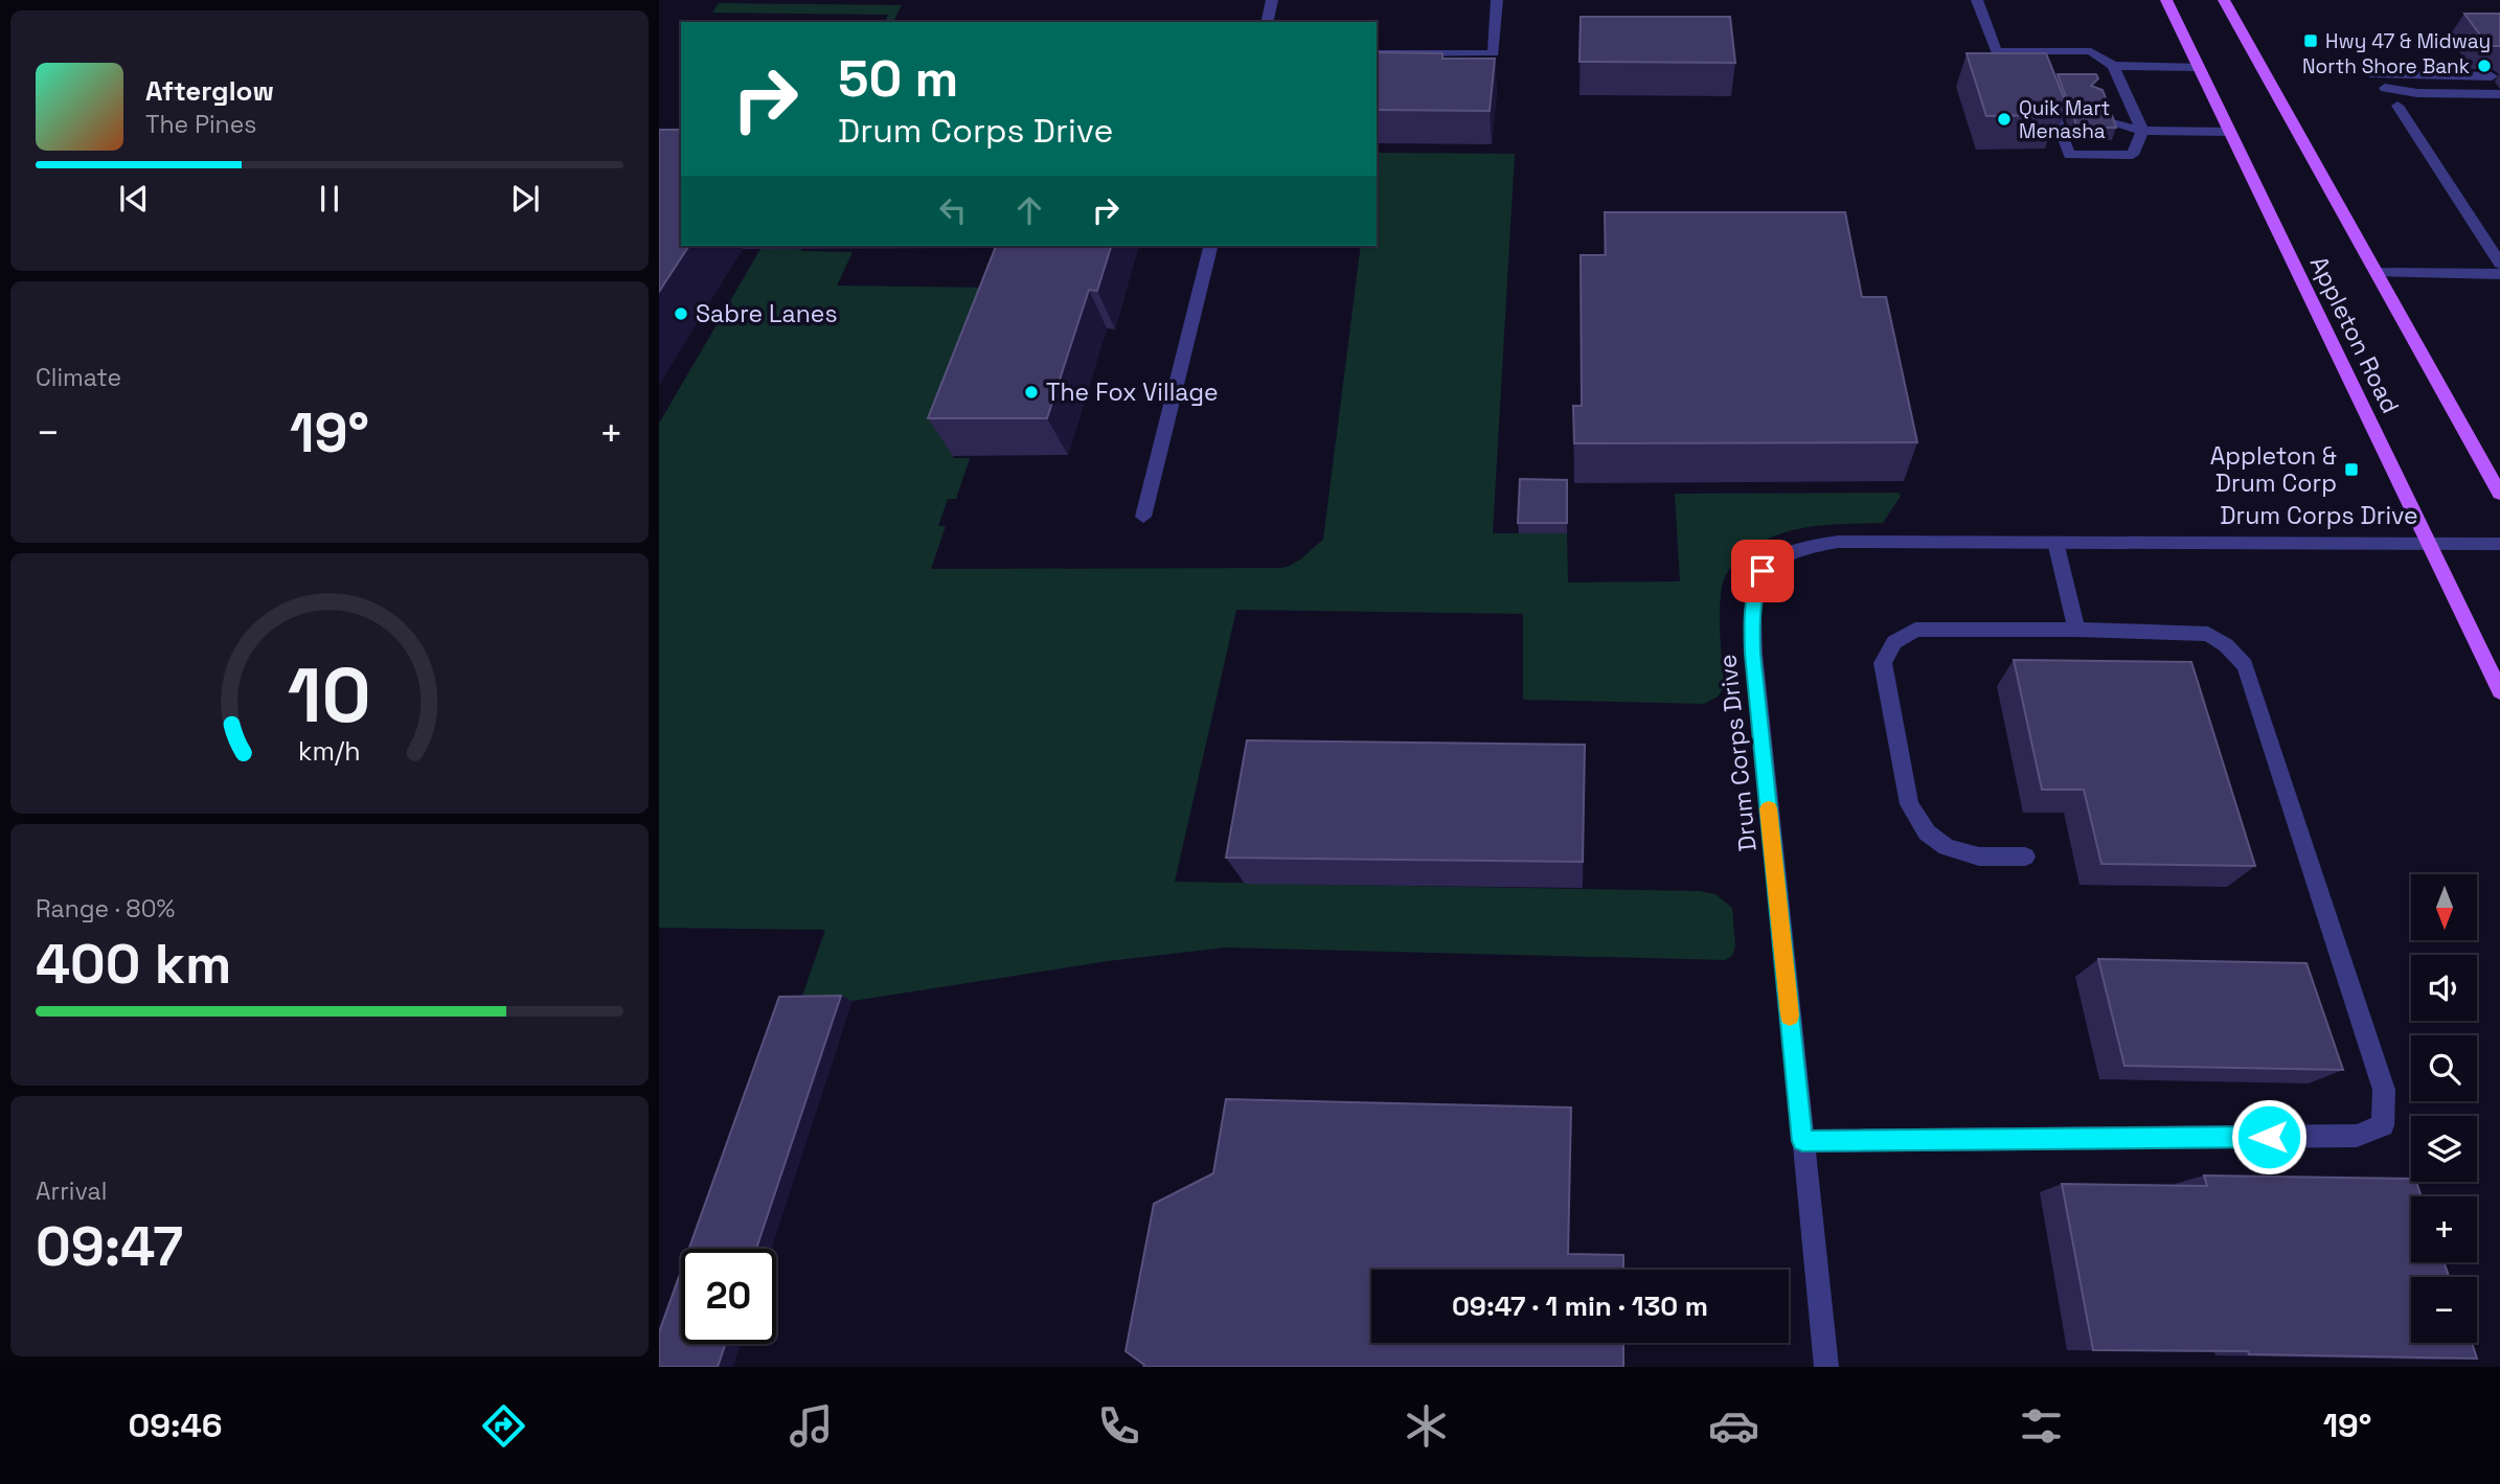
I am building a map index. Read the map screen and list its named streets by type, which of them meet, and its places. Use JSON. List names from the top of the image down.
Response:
{
  "streets": {
    "main road": ["Appleton Road"],
    "street": ["Drum Corps Drive"]
  },
  "crossings": [
    ["Appleton Road", "Drum Corps Drive"]
  ],
  "places": {
    "transit": ["Hwy 47 & Midway", "Appleton & Drum Corp"],
    "other": [
      "North Shore Bank",
      "Quik Mart Menasha",
      "Sabre Lanes",
      "The Fox Village"
    ]
  },
  "north": "bottom",
  "page": {
    "turn": ["50 m", "Drum Corps Drive"],
    "song": ["Afterglow", "The Pines"],
    "tile": [
      "Climate",
      ["Range · 80%", "400 km"],
      ["Arrival", "09:47"]
    ],
    "heat": ["−", "19°", "+"],
    "map_buttons": ["+", "−"],
    "limit": "20",
    "trip": "09:47 · 1 min · 130 m",
    "tabs": ["09:46", "19°"],
    "gauge": ["10", "km/h"]
  }
}
